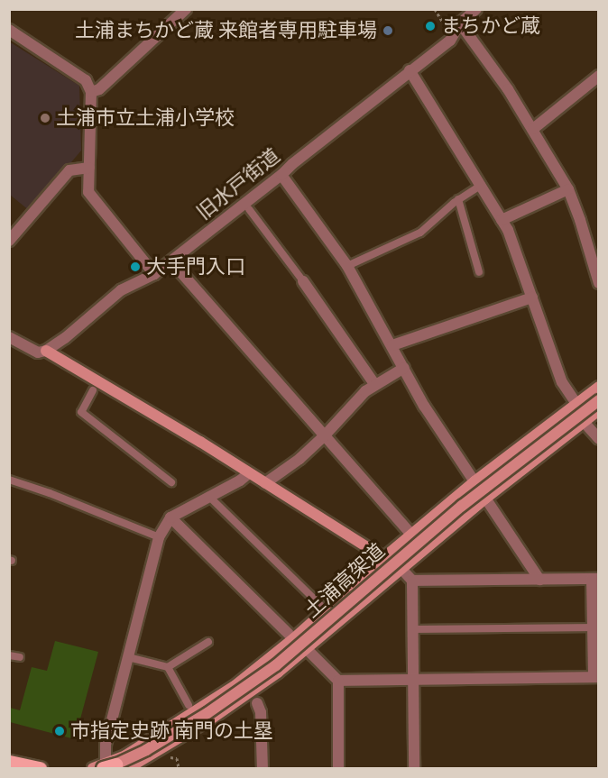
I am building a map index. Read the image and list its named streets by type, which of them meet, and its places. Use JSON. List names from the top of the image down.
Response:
{
  "streets": {
    "street": ["旧水戸街道", "土浦高架道"]
  },
  "places": [
    "まちかど蔵",
    "土浦まちかど蔵 来館者専用駐車場",
    "土浦市立土浦小学校",
    "大手門入口",
    "市指定史跡 南門の土塁"
  ]
}
